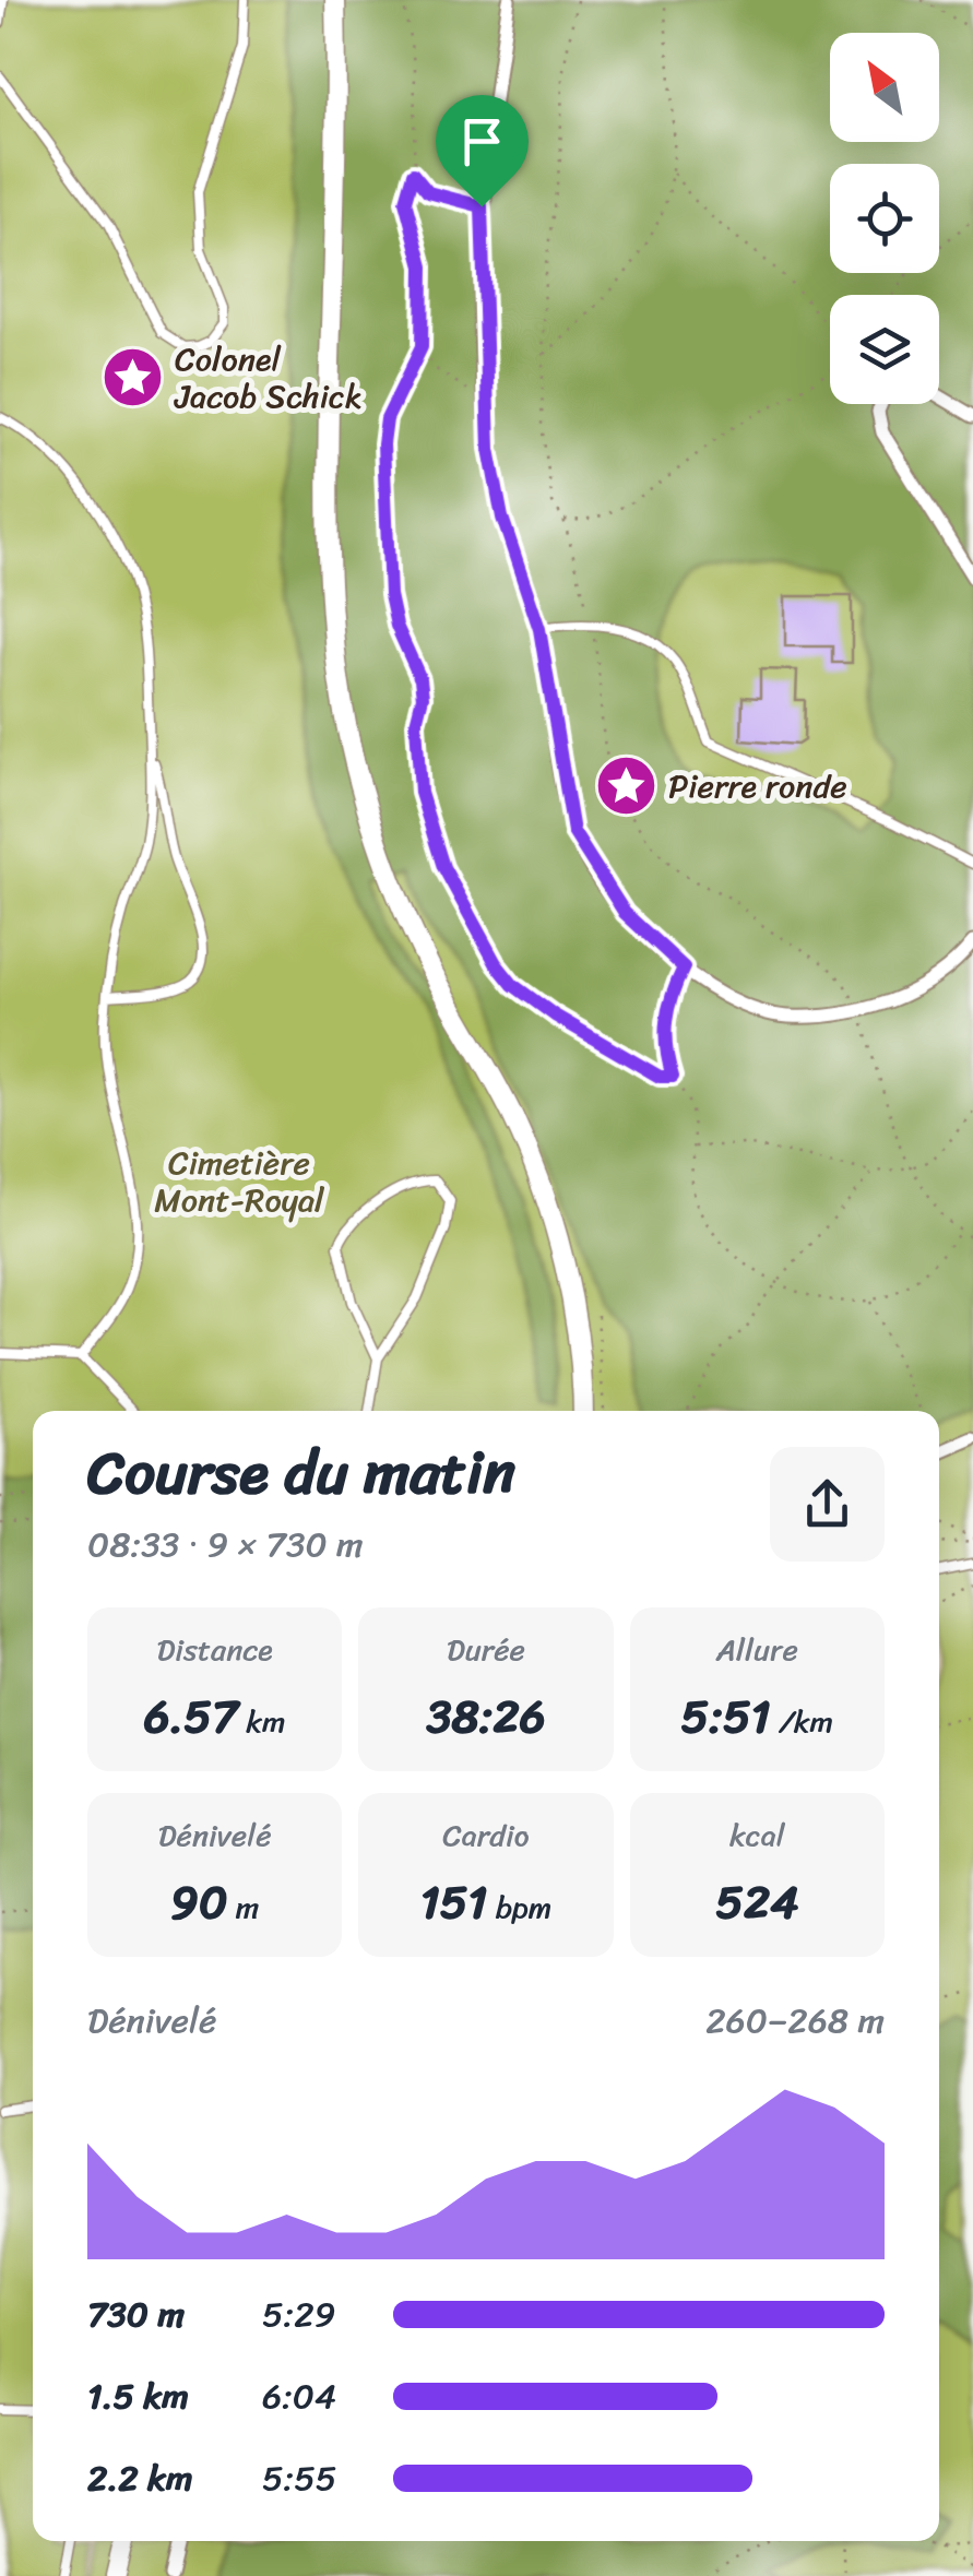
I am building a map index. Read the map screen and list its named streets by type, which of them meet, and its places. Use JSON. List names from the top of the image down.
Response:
{
  "parks": ["Cimetière Mont-Royal"],
  "places": {
    "place": ["Colonel Jacob Schick", "Pierre ronde"]
  },
  "north": "top left",
  "page": {
    "heading": ["Course du matin", "08:33 · 9 × 730 m"],
    "stats": [
      ["Distance", "6.57 km"],
      ["Durée", "38:26"],
      ["Allure", "5:51 /km"],
      ["Dénivelé", "90 m"],
      ["Cardio", "151 bpm"],
      ["kcal", "524"]
    ],
    "chart": ["Dénivelé", "260–268 m"],
    "list": [
      {
        "name": "730 m",
        "note": "5:29"
      },
      {
        "name": "1.5 km",
        "note": "6:04"
      },
      {
        "name": "2.2 km",
        "note": "5:55"
      }
    ]
  }
}
